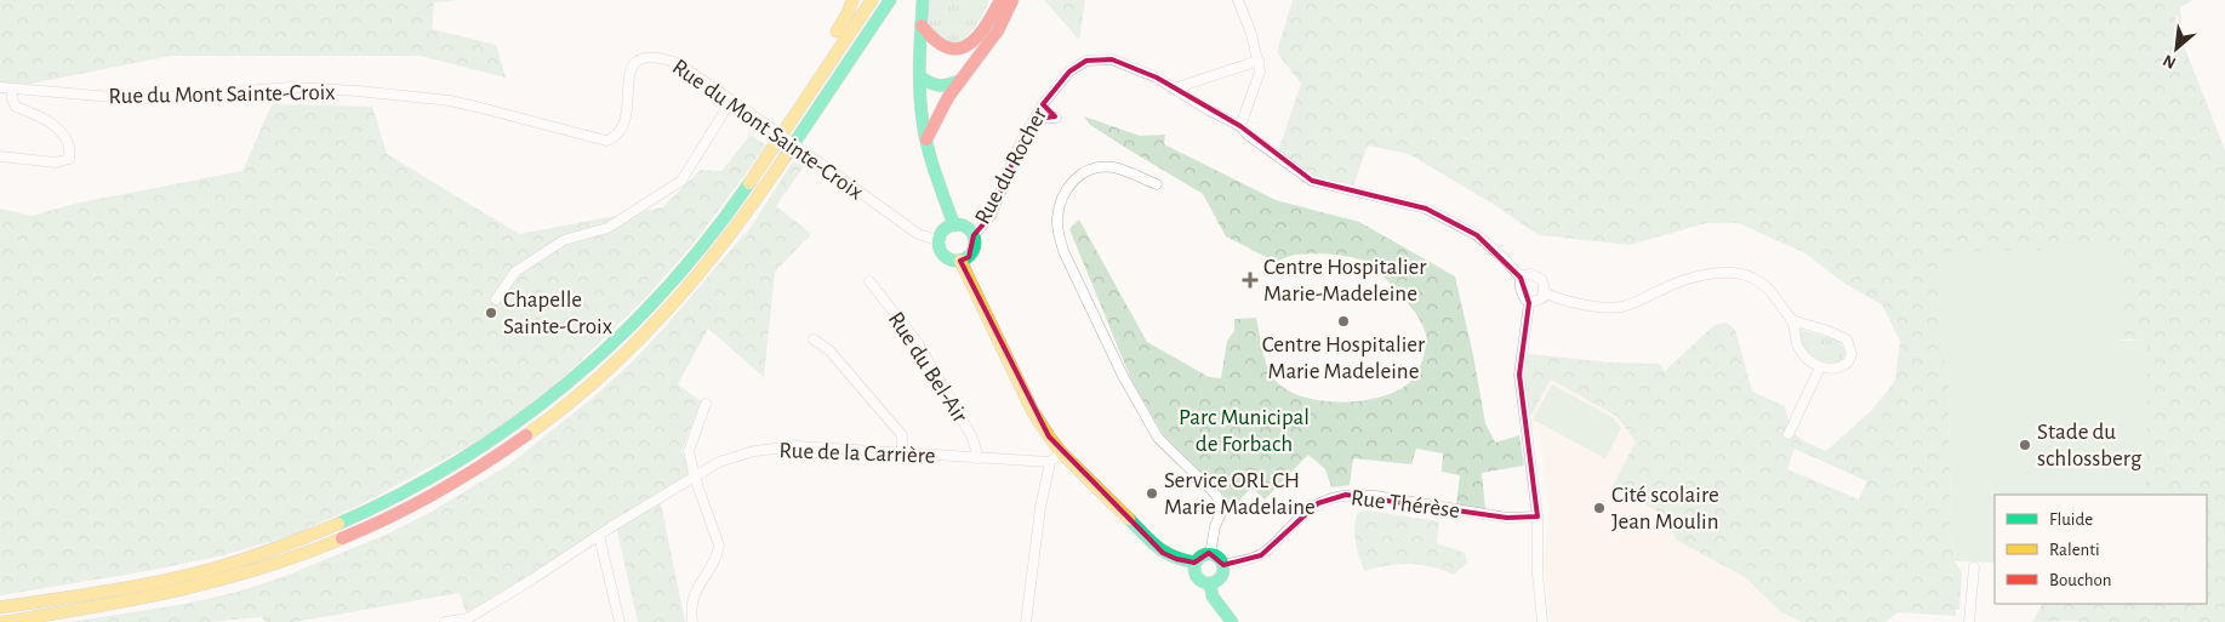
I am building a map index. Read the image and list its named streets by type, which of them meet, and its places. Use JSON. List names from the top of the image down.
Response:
{
  "streets": {
    "street": [
      "Rue du Mont Sainte-Croix",
      "Rue du Rocher",
      "Rue du Bel-Air",
      "Rue de la Carrière",
      "Rue Thérèse"
    ]
  },
  "crossings": [
    ["Rue du Mont Sainte-Croix", "Rue du Rocher"],
    ["Rue du Bel-Air", "Rue de la Carrière"]
  ],
  "parks": ["Parc Municipal de Forbach"],
  "places": {
    "health": ["Centre Hospitalier Marie-Madeleine"],
    "other": [
      "Chapelle Sainte-Croix",
      "Centre Hospitalier Marie Madeleine",
      "Stade du schlossberg",
      "Service ORL CH Marie Madelaine",
      "Cité scolaire Jean Moulin"
    ]
  },
  "legend": ["Fluide", "Ralenti", "Bouchon"],
  "north": "bottom left"
}
